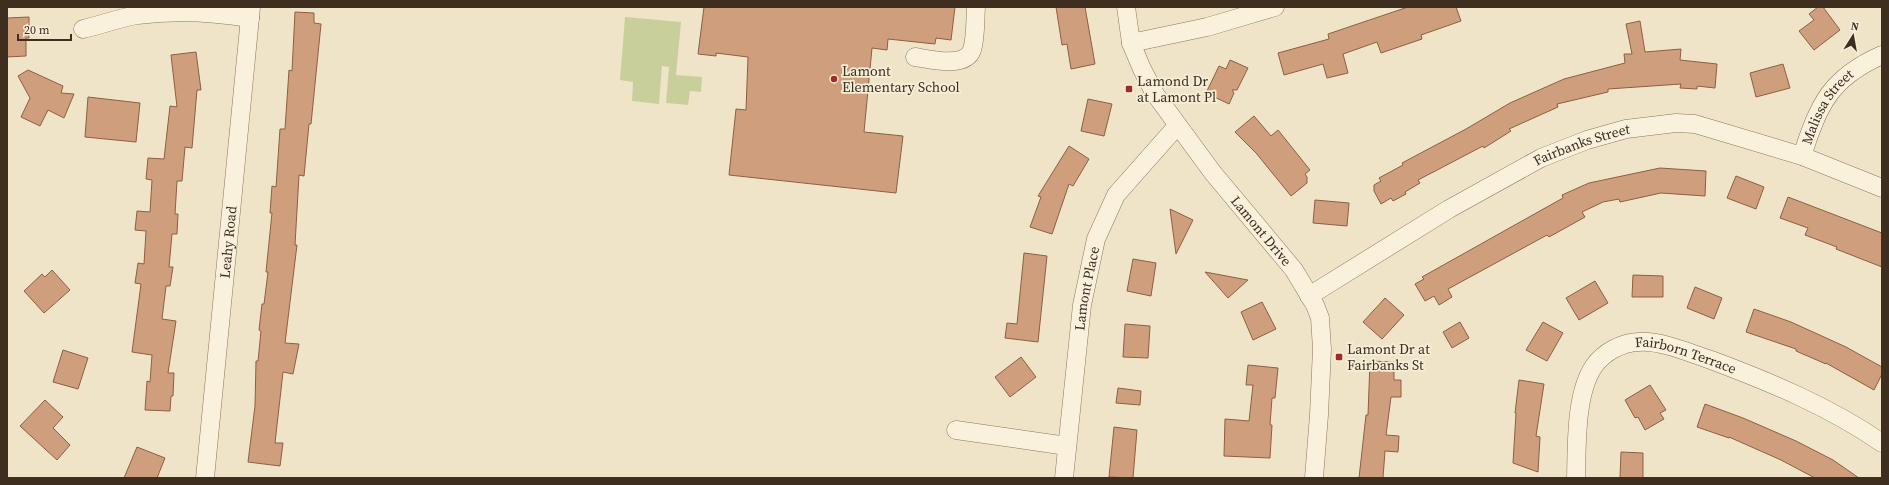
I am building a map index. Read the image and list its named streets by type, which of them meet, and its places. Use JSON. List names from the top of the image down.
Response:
{
  "streets": {
    "street": [
      "Malissa Street",
      "Fairbanks Street",
      "Lamont Drive",
      "Leahy Road",
      "Lamont Place",
      "Fairborn Terrace"
    ]
  },
  "crossings": [
    ["Malissa Street", "Fairbanks Street"],
    ["Fairbanks Street", "Lamont Drive"],
    ["Lamont Drive", "Lamont Place"]
  ],
  "places": {
    "other": ["Lamont Elementary School"],
    "transit": ["Lamond Dr at Lamont Pl", "Lamont Dr at Fairbanks St"]
  },
  "scale_bar": "20 m",
  "north": "top"
}
